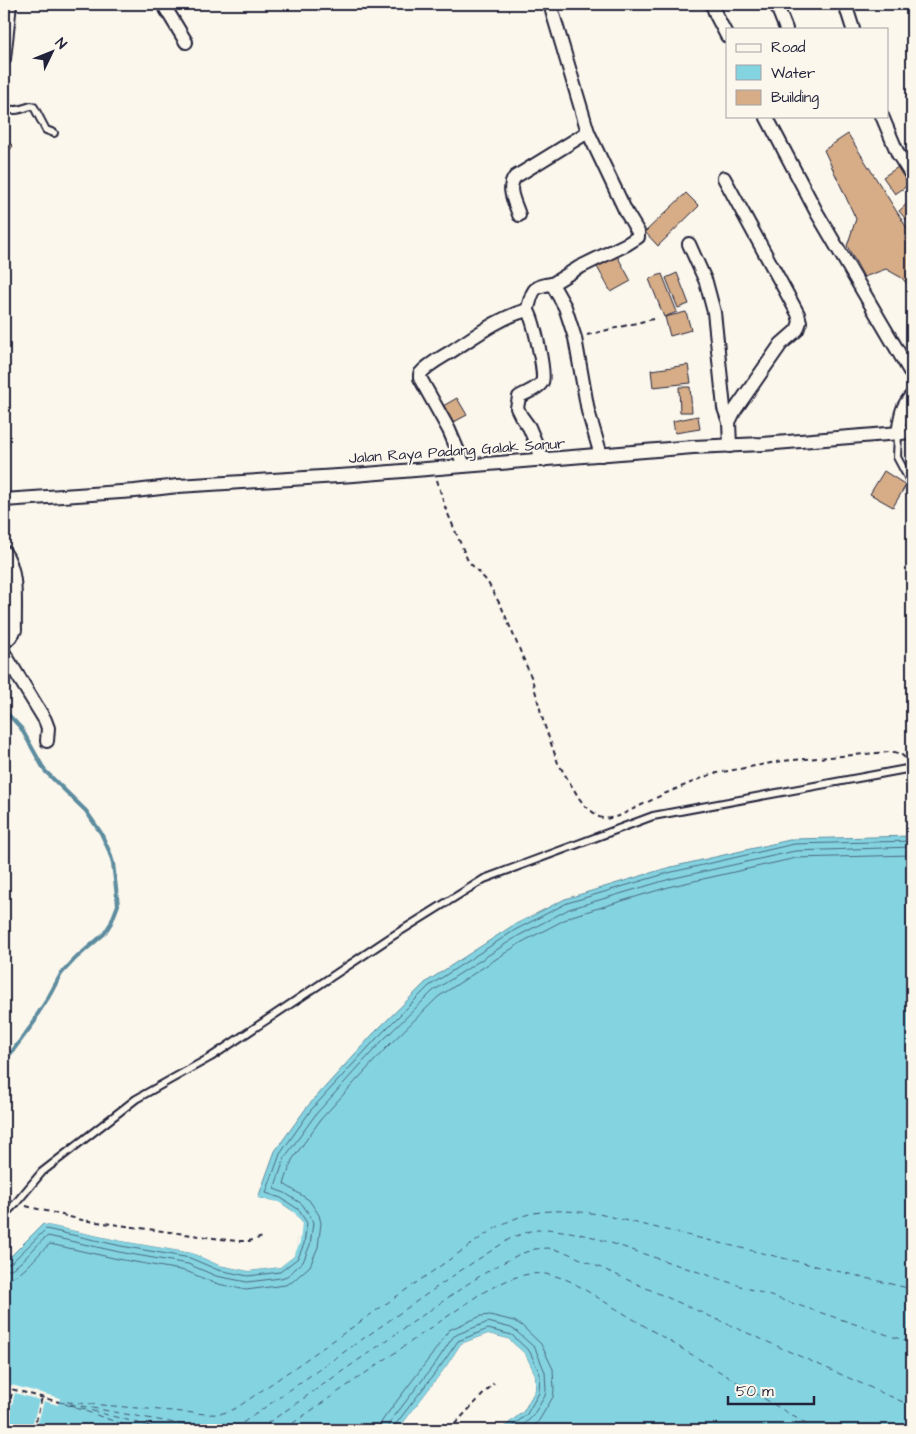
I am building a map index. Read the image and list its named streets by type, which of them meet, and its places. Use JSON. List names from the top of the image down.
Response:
{
  "streets": {
    "street": ["Jalan Raya Padang Galak Sanur"]
  },
  "legend": ["Road", "Water", "Building"],
  "scale_bar": "50 m",
  "north": "top right"
}
